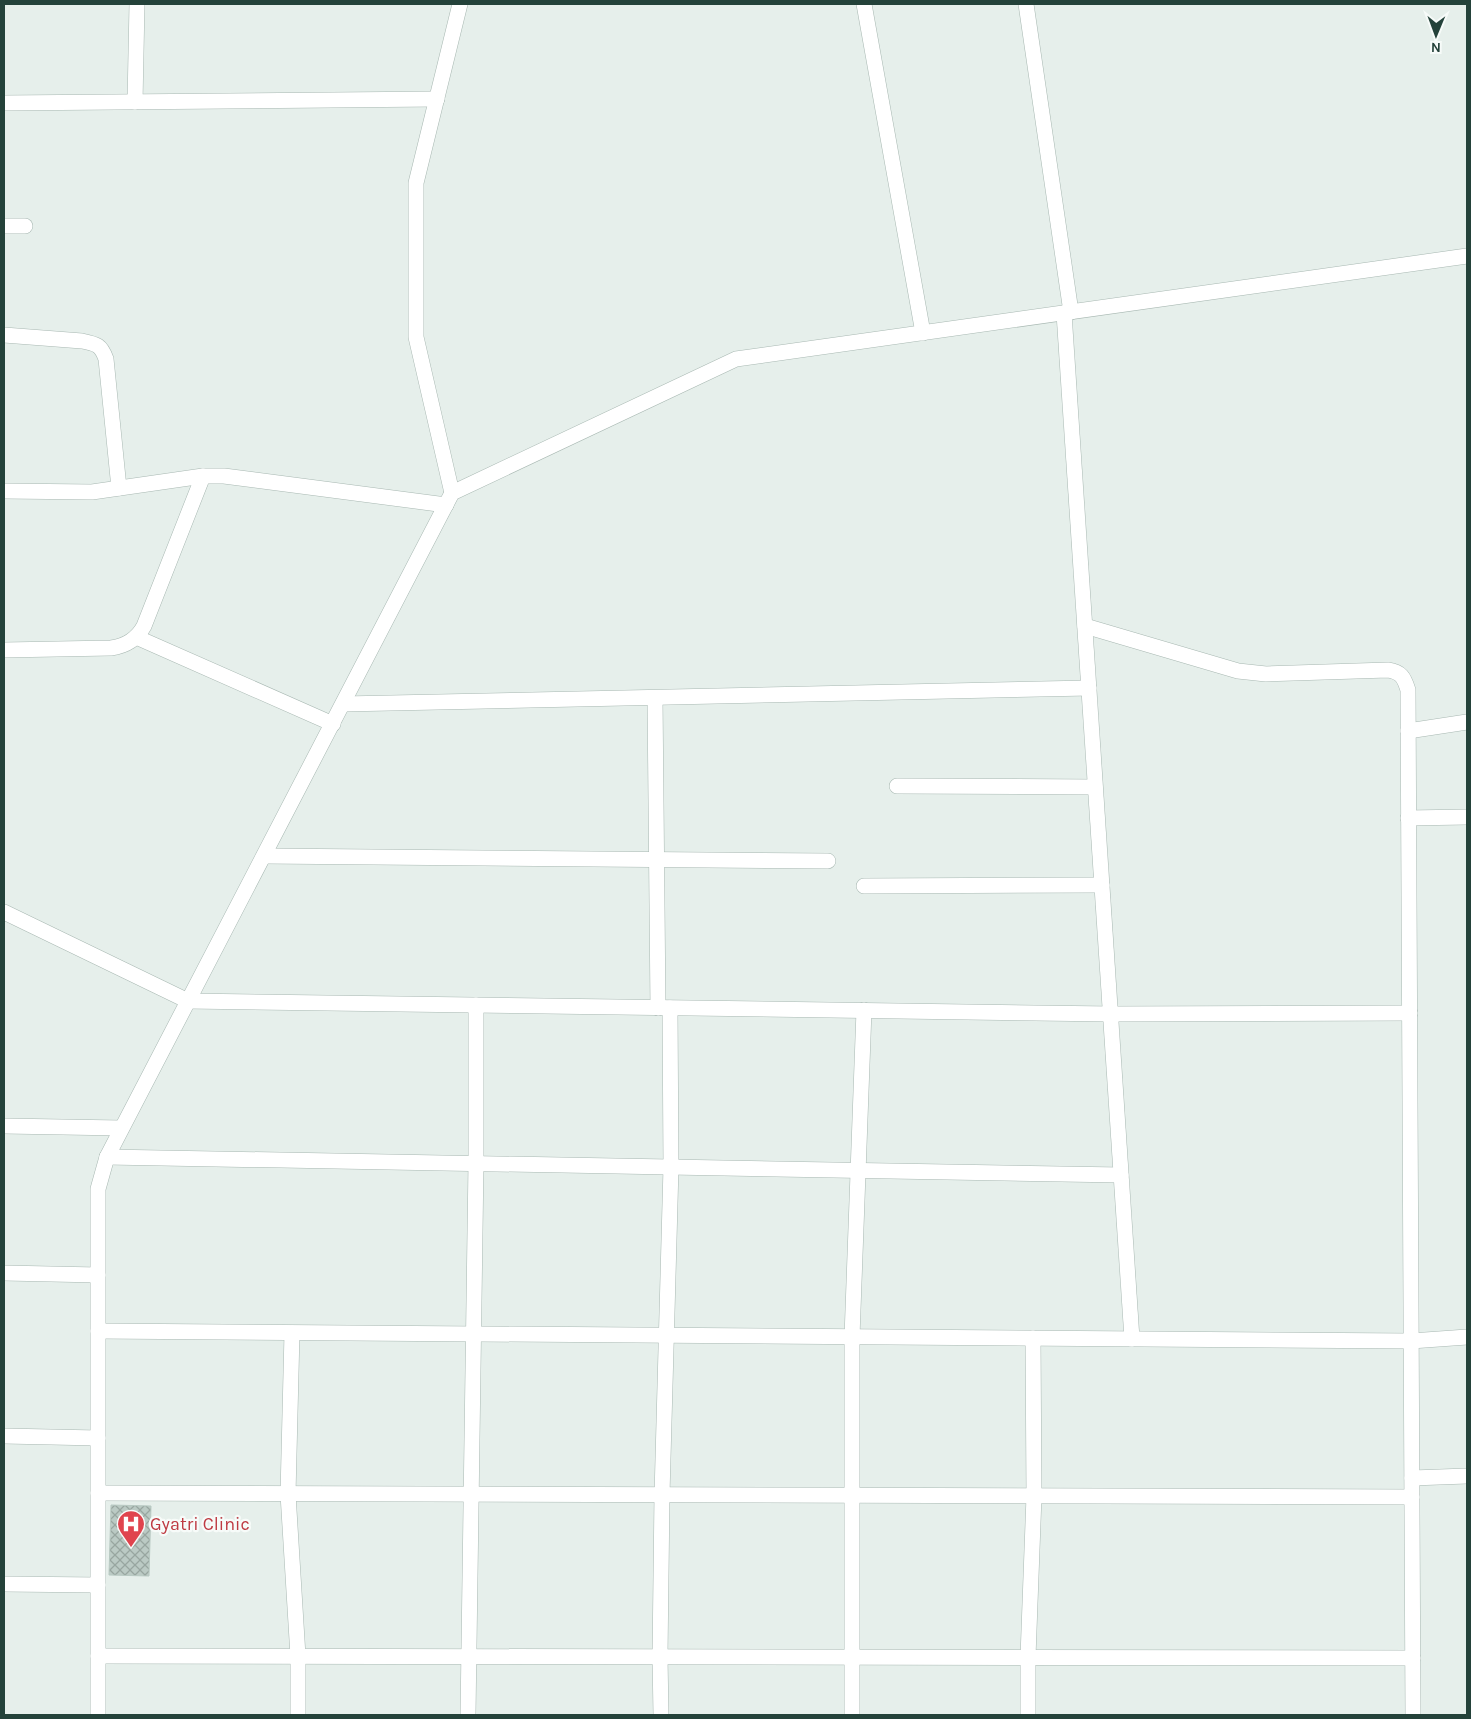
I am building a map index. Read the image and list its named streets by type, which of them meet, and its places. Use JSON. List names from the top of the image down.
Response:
{
  "places": {
    "hospital": ["Gyatri Clinic"]
  },
  "north": "bottom"
}
